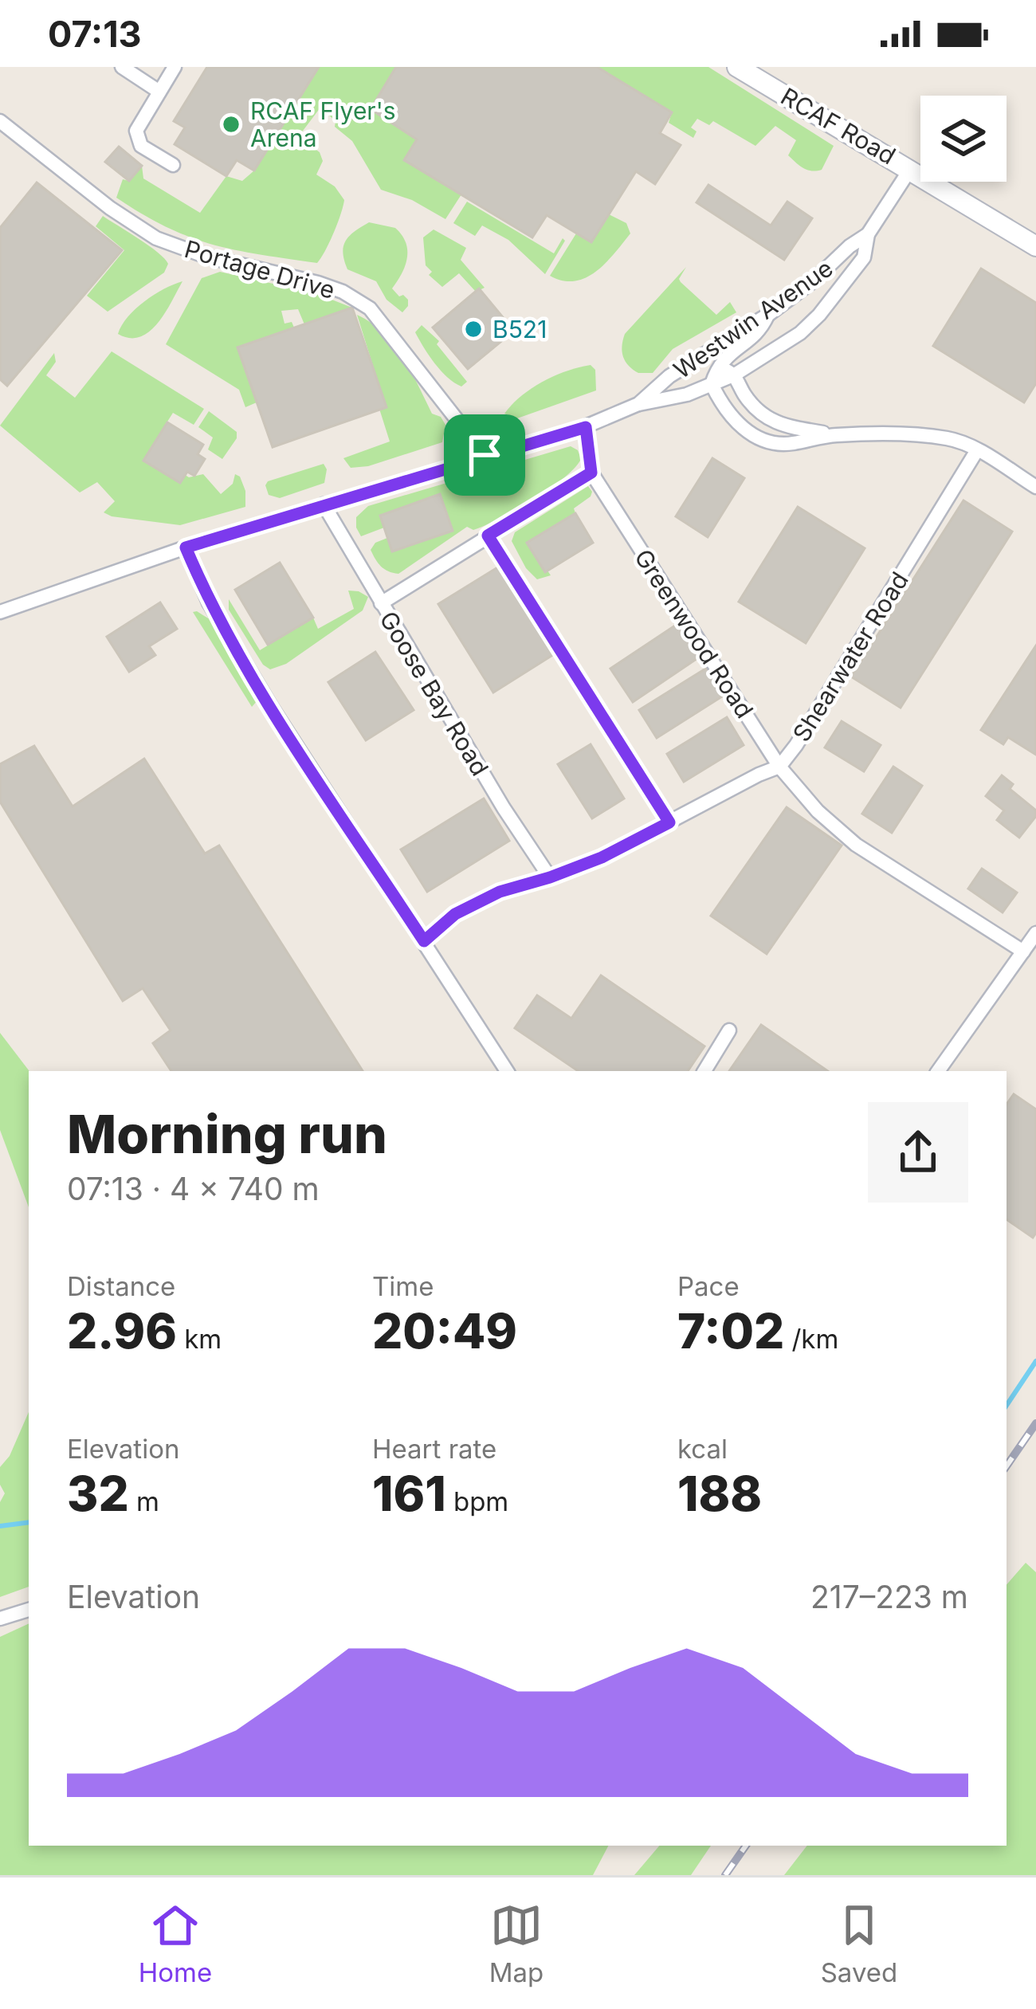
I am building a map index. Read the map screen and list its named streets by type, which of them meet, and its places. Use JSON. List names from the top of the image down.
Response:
{
  "streets": {
    "main road": ["RCAF Road"],
    "street": [
      "Portage Drive",
      "Westwin Avenue",
      "Greenwood Road",
      "Shearwater Road",
      "Goose Bay Road"
    ]
  },
  "crossings": [
    ["RCAF Road", "Westwin Avenue"],
    ["Portage Drive", "Westwin Avenue"],
    ["Westwin Avenue", "Greenwood Road"],
    ["Westwin Avenue", "Goose Bay Road"],
    ["Greenwood Road", "Shearwater Road"],
    ["Shearwater Road", "Goose Bay Road"]
  ],
  "places": ["RCAF Flyer's Arena", "B521"],
  "page": {
    "status": "07:13",
    "heading": ["Morning run", "07:13 · 4 × 740 m"],
    "stats": [
      ["Distance", "2.96 km"],
      ["Time", "20:49"],
      ["Pace", "7:02 /km"],
      ["Elevation", "32 m"],
      ["Heart rate", "161 bpm"],
      ["kcal", "188"]
    ],
    "chart": ["Elevation", "217–223 m"],
    "tabs": ["Home", "Map", "Saved"]
  }
}
